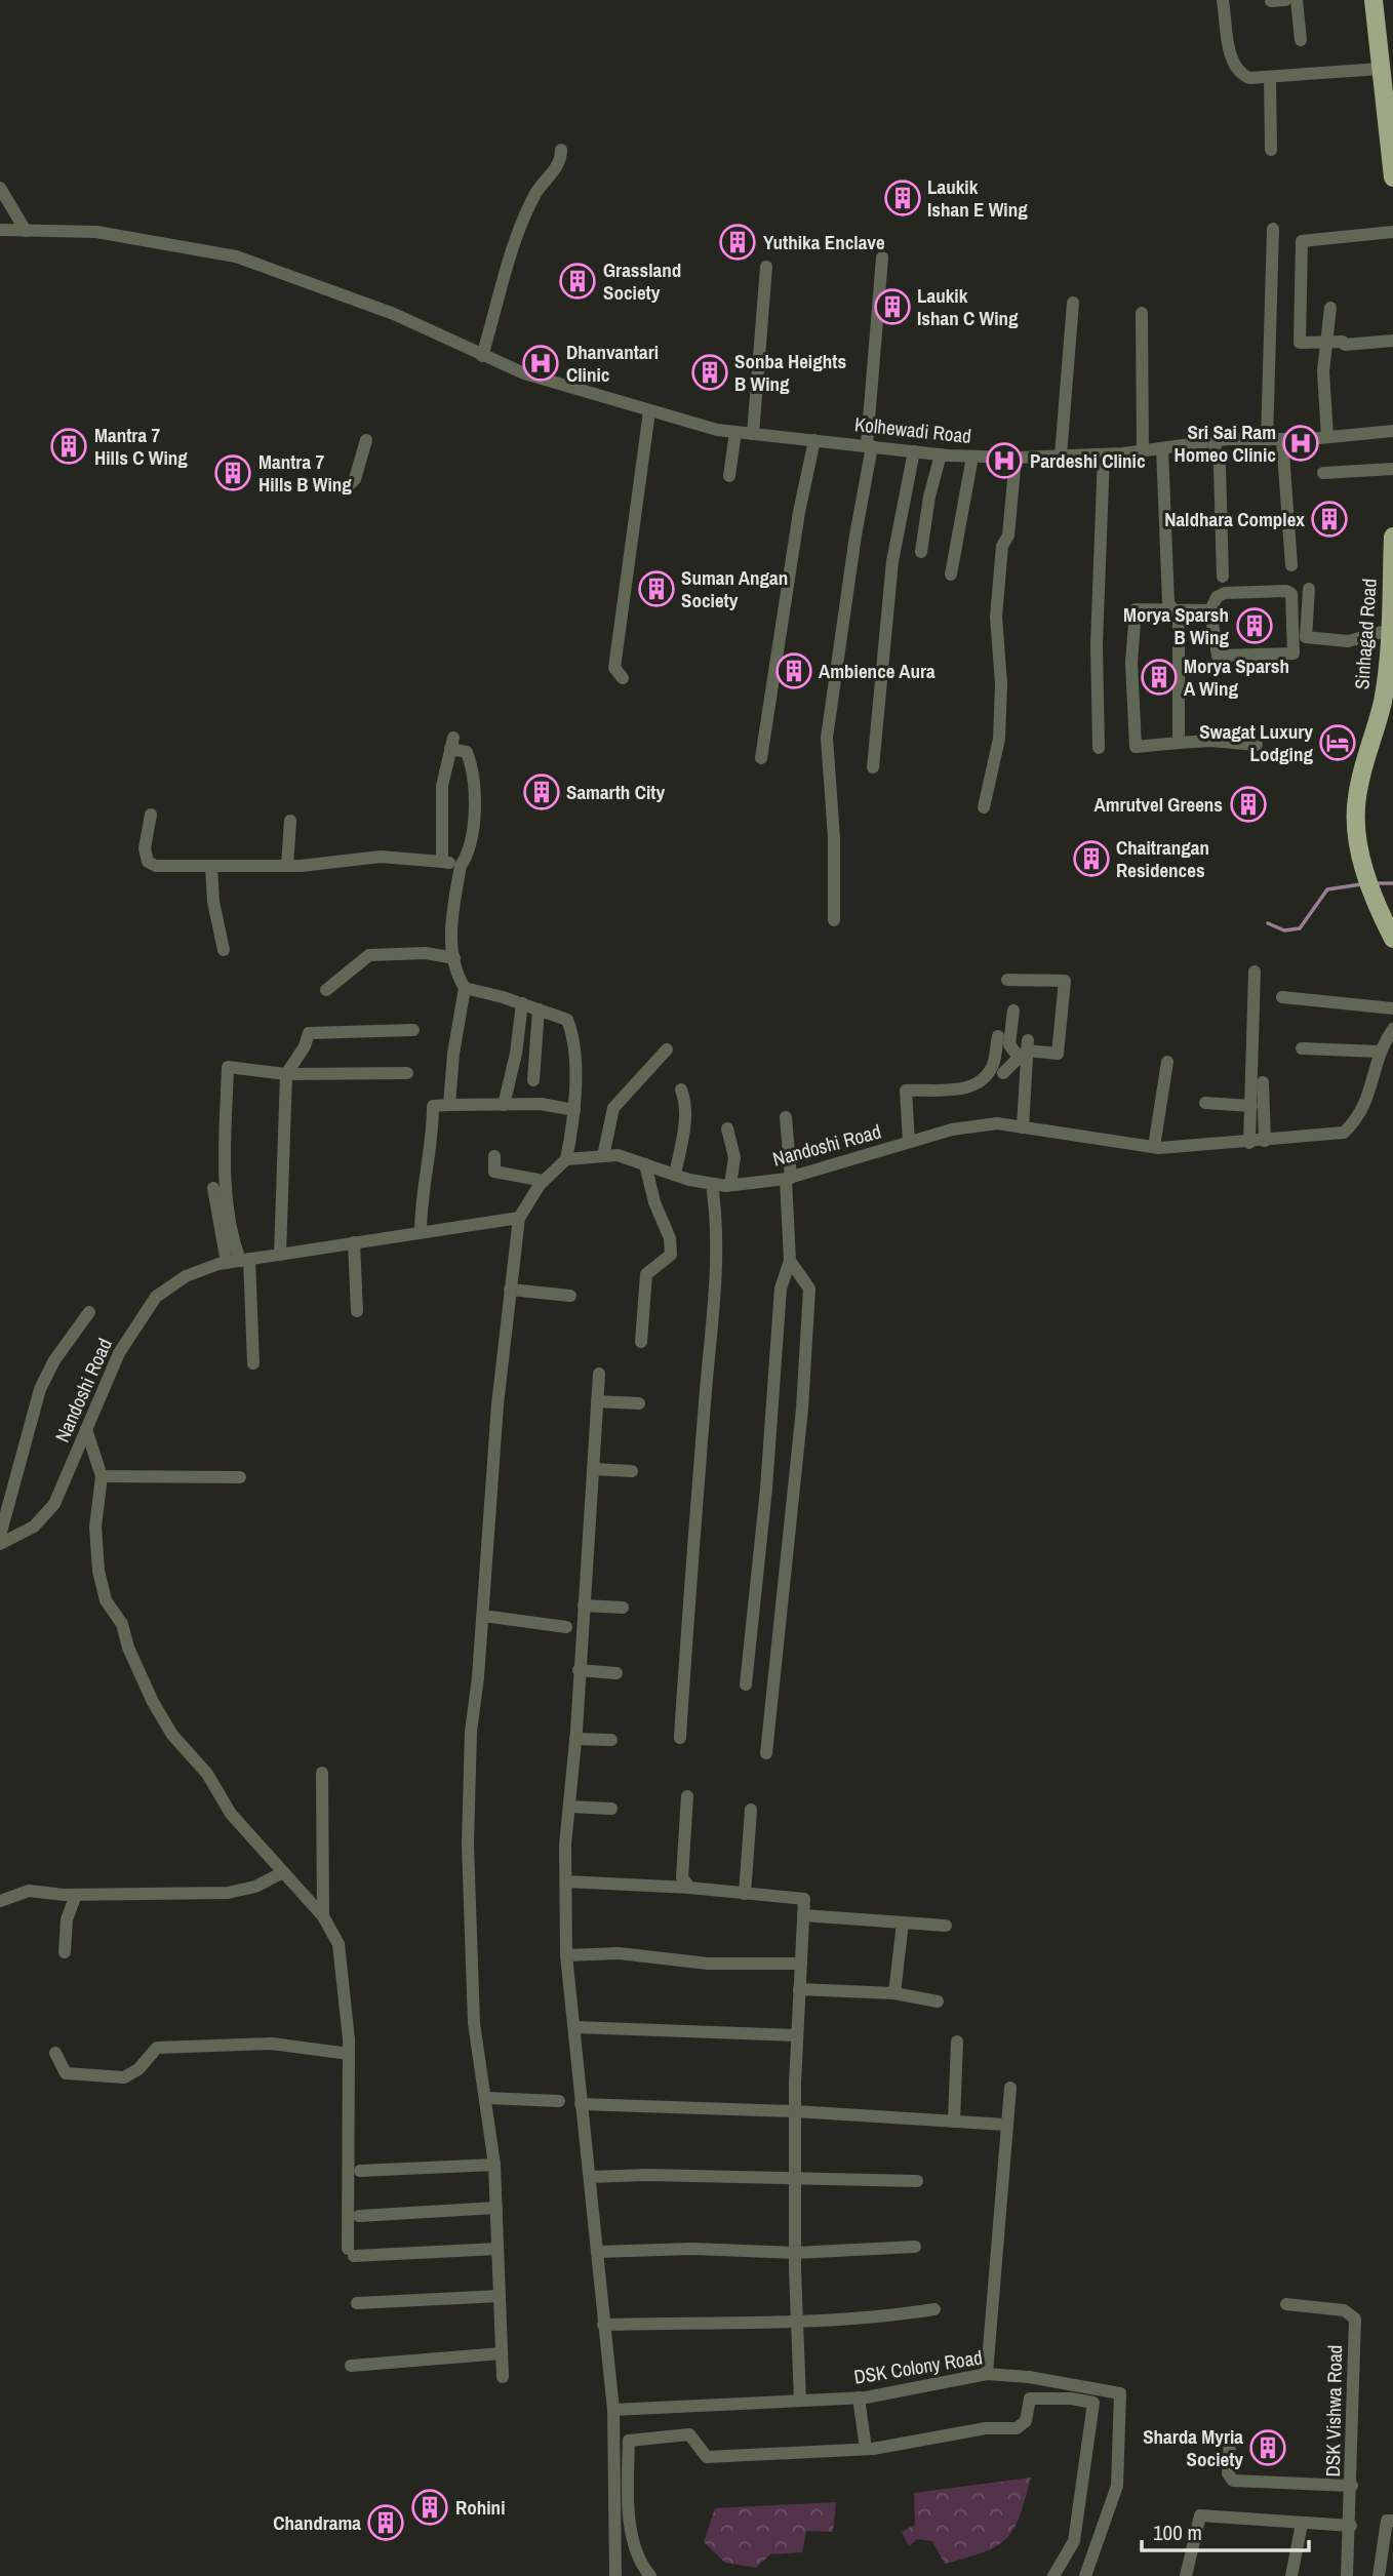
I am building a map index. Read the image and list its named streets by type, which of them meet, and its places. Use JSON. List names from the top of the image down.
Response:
{
  "streets": {
    "main road": ["Sinhagad Road"],
    "street": [
      "Kolhewadi Road",
      "Nandoshi Road",
      "DSK Colony Road",
      "DSK Vishwa Road"
    ]
  },
  "places": {
    "building": [
      "Laukik Ishan E Wing",
      "Yuthika Enclave",
      "Grassland Society",
      "Laukik Ishan C Wing",
      "Sonba Heights B Wing",
      "Mantra 7 Hills C Wing",
      "Mantra 7 Hills B Wing",
      "Naldhara Complex",
      "Suman Angan Society",
      "Morya Sparsh B Wing",
      "Ambience Aura",
      "Morya Sparsh A Wing",
      "Samarth City",
      "Amrutvel Greens",
      "Chaitrangan Residences",
      "Sharda Myria Society",
      "Rohini",
      "Chandrama"
    ],
    "hospital": ["Dhanvantari Clinic", "Sri Sai Ram Homeo Clinic", "Pardeshi Clinic"],
    "hotel": ["Swagat Luxury Lodging"]
  },
  "scale_bar": "100 m"
}
